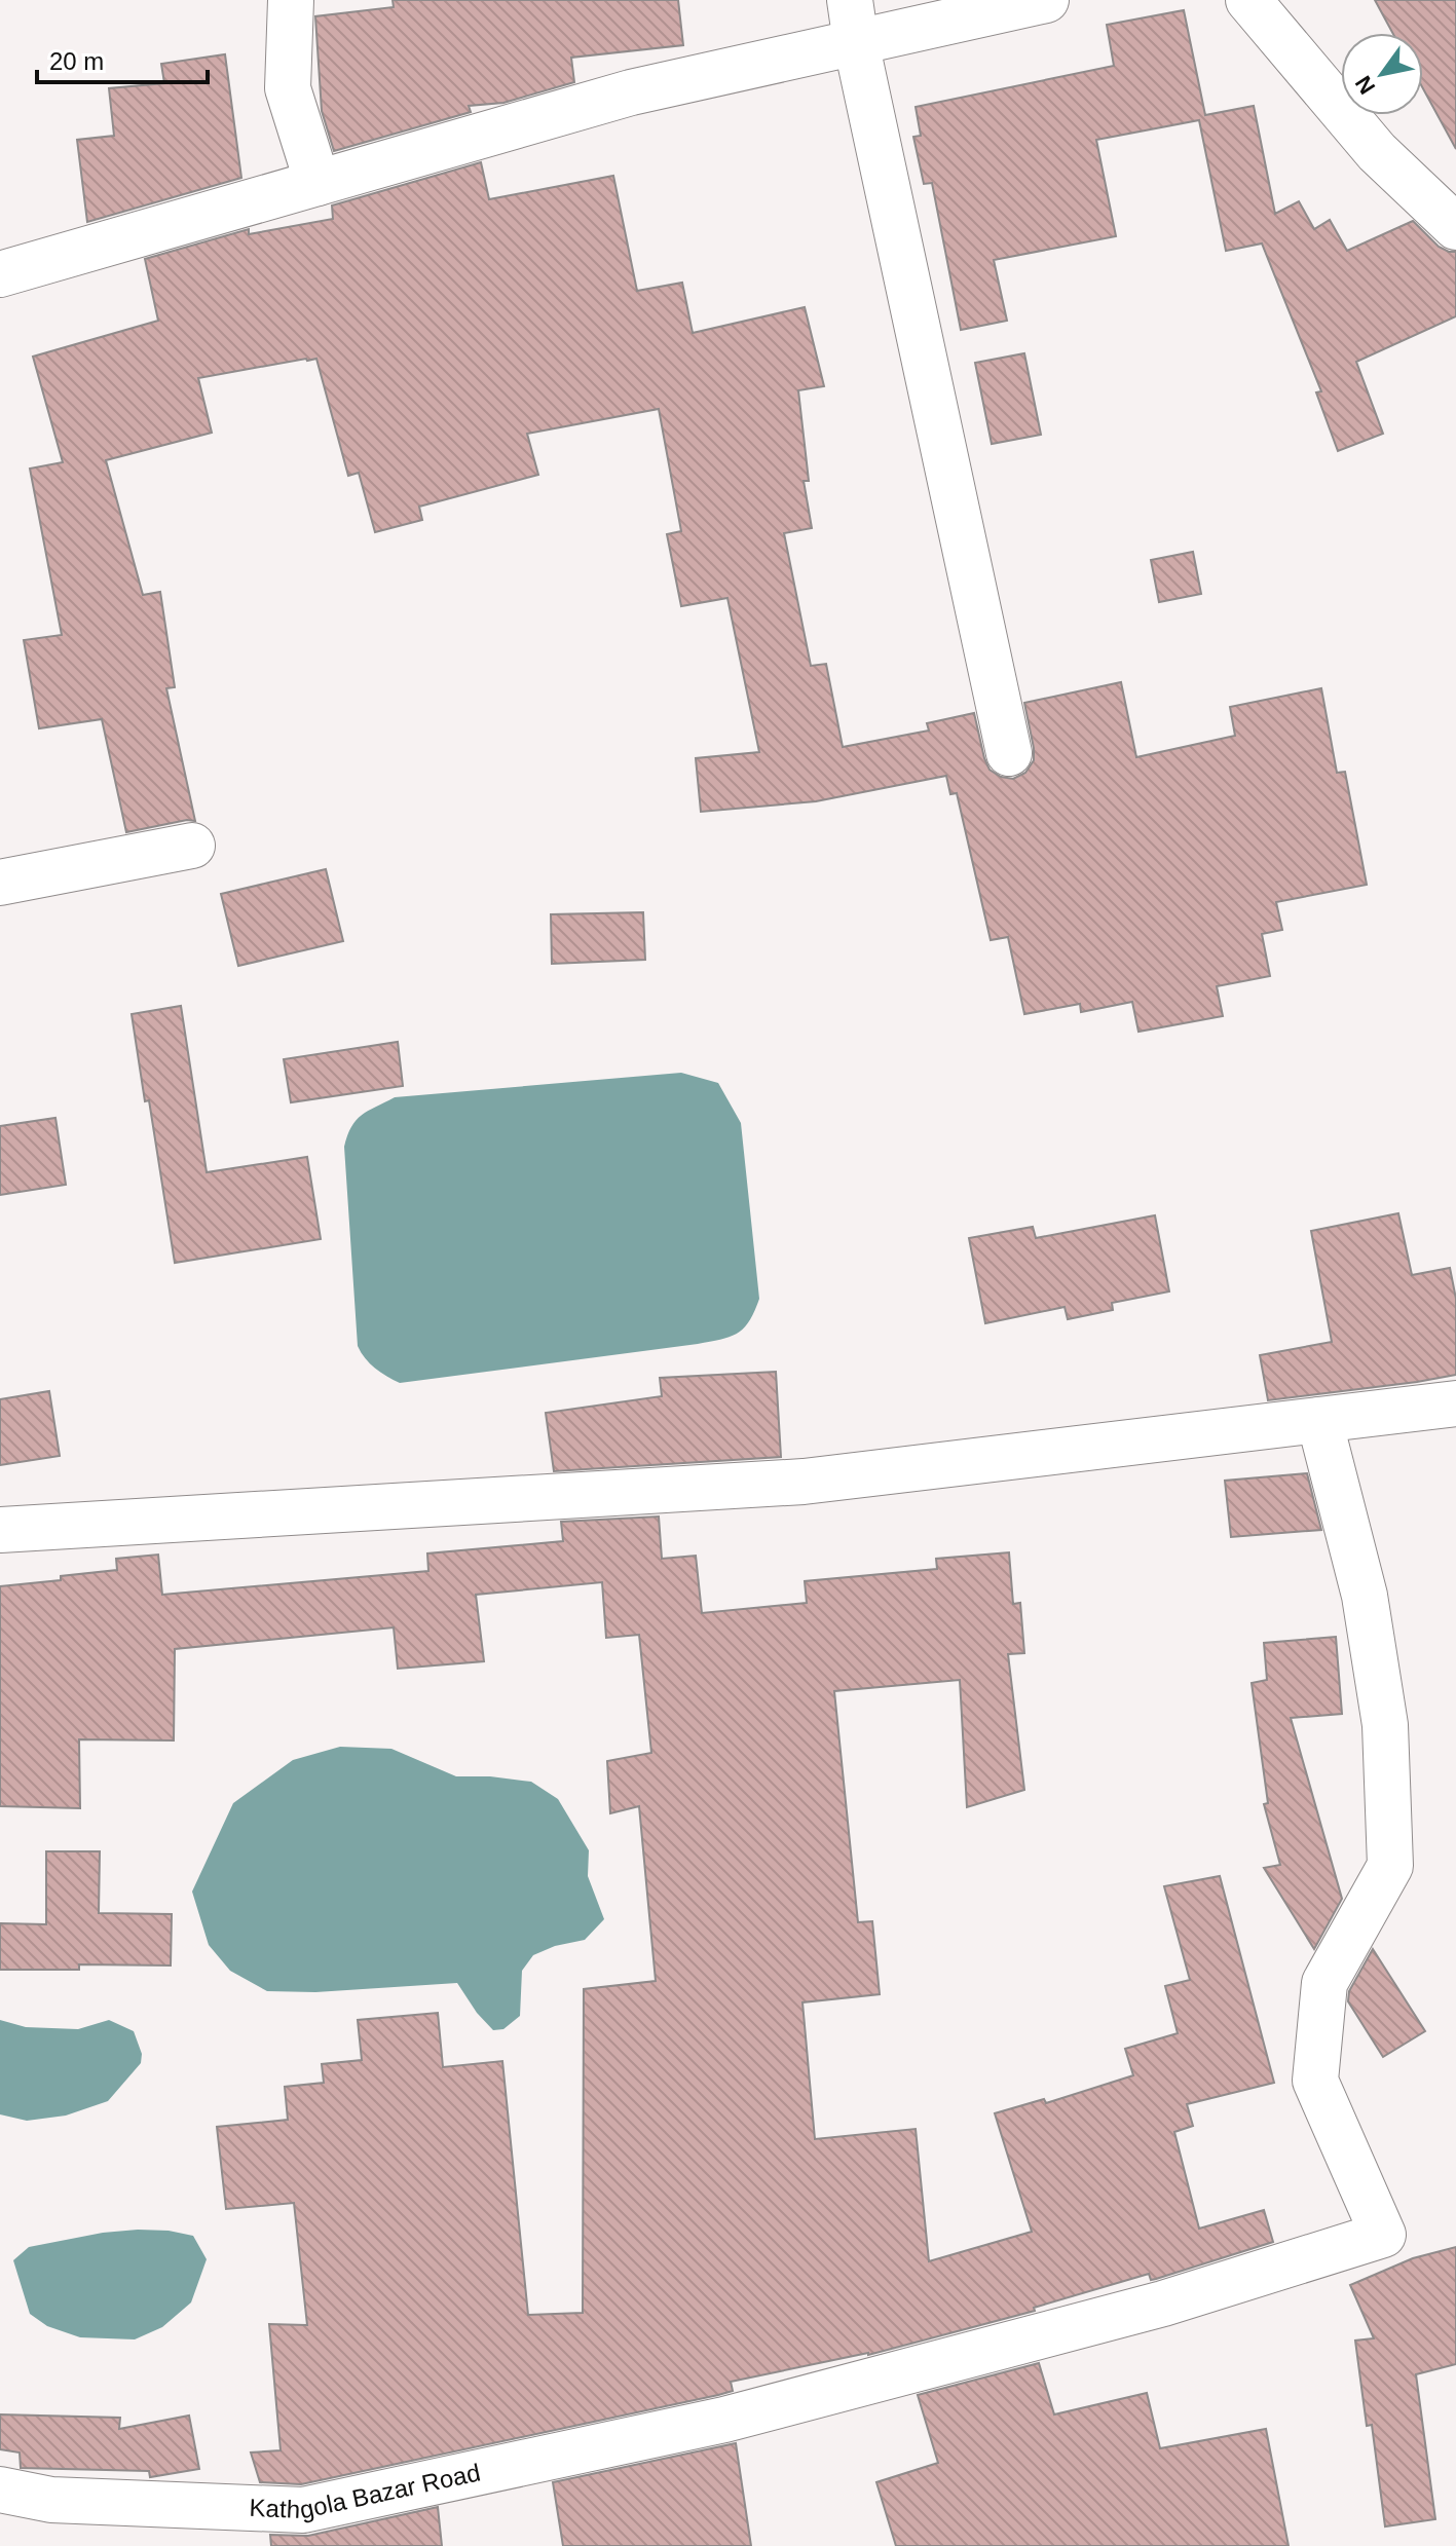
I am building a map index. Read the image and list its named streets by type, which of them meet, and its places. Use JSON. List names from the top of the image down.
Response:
{
  "streets": {
    "street": ["Kathgola Bazar Road"]
  },
  "scale_bar": "20 m",
  "north": "bottom left"
}
